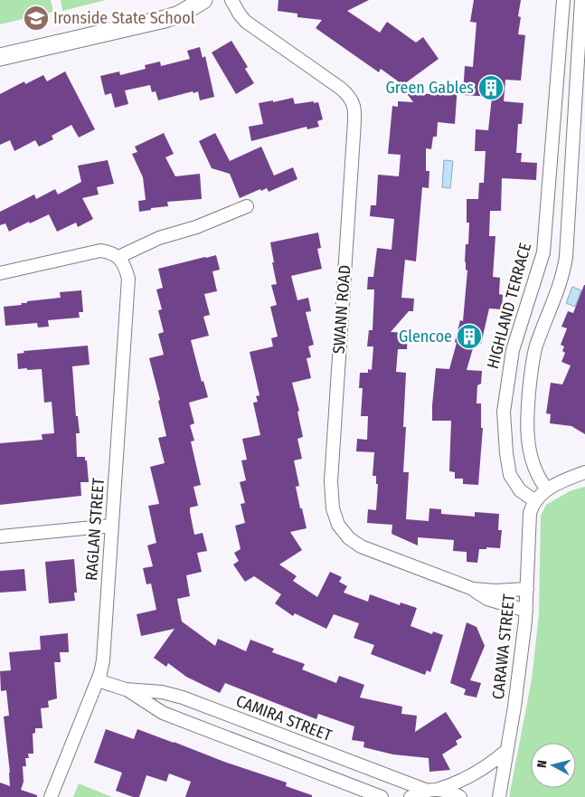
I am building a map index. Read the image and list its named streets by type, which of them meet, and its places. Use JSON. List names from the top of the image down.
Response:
{
  "streets": {
    "street": [
      "HIGHLAND TERRACE",
      "SWANN ROAD",
      "RAGLAN STREET",
      "CARAWA STREET",
      "CAMIRA STREET"
    ]
  },
  "crossings": [
    ["HIGHLAND TERRACE", "CARAWA STREET"],
    ["SWANN ROAD", "CARAWA STREET"],
    ["RAGLAN STREET", "CAMIRA STREET"]
  ],
  "places": {
    "school or university": ["Ironside State School"],
    "building": ["Green Gables", "Glencoe"]
  },
  "north": "left"
}
